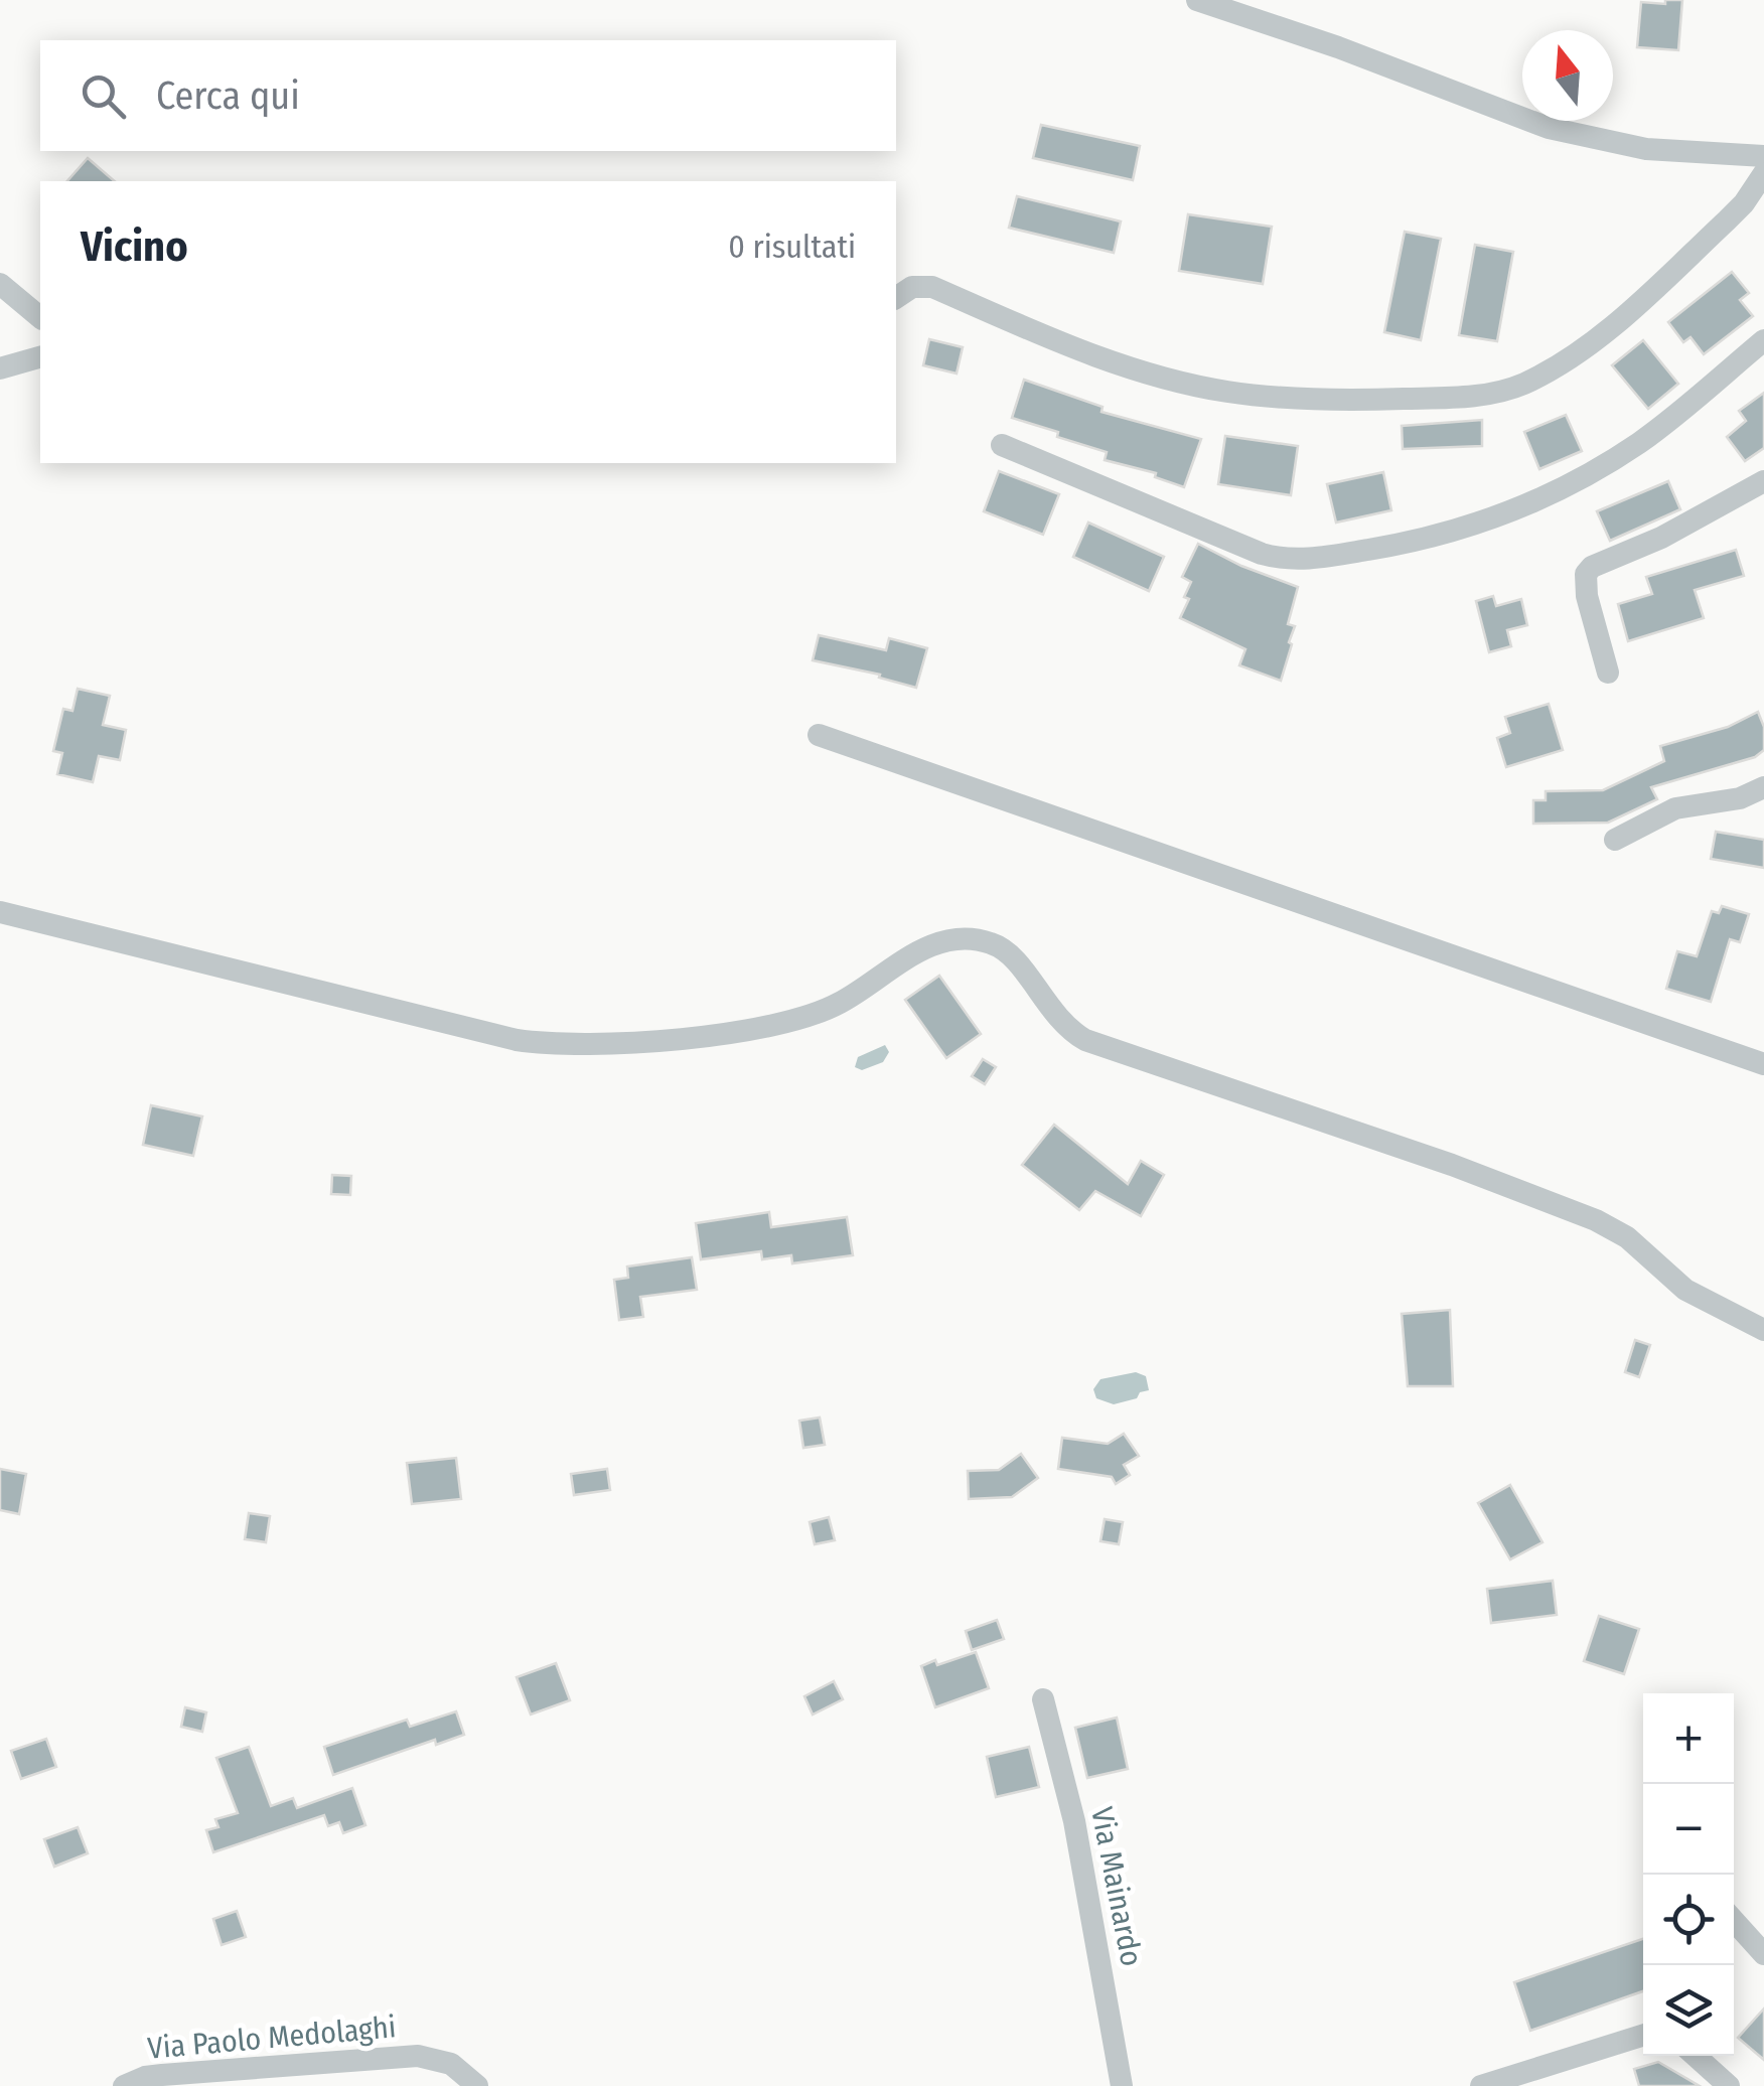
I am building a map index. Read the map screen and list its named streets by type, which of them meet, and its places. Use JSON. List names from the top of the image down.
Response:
{
  "streets": {
    "street": ["Via Mainardo", "Via Paolo Medolaghi"]
  },
  "north": "top",
  "page": {
    "search": "Cerca qui",
    "heading": ["Vicino", "0 risultati"],
    "map_buttons": ["+", "−"]
  }
}
